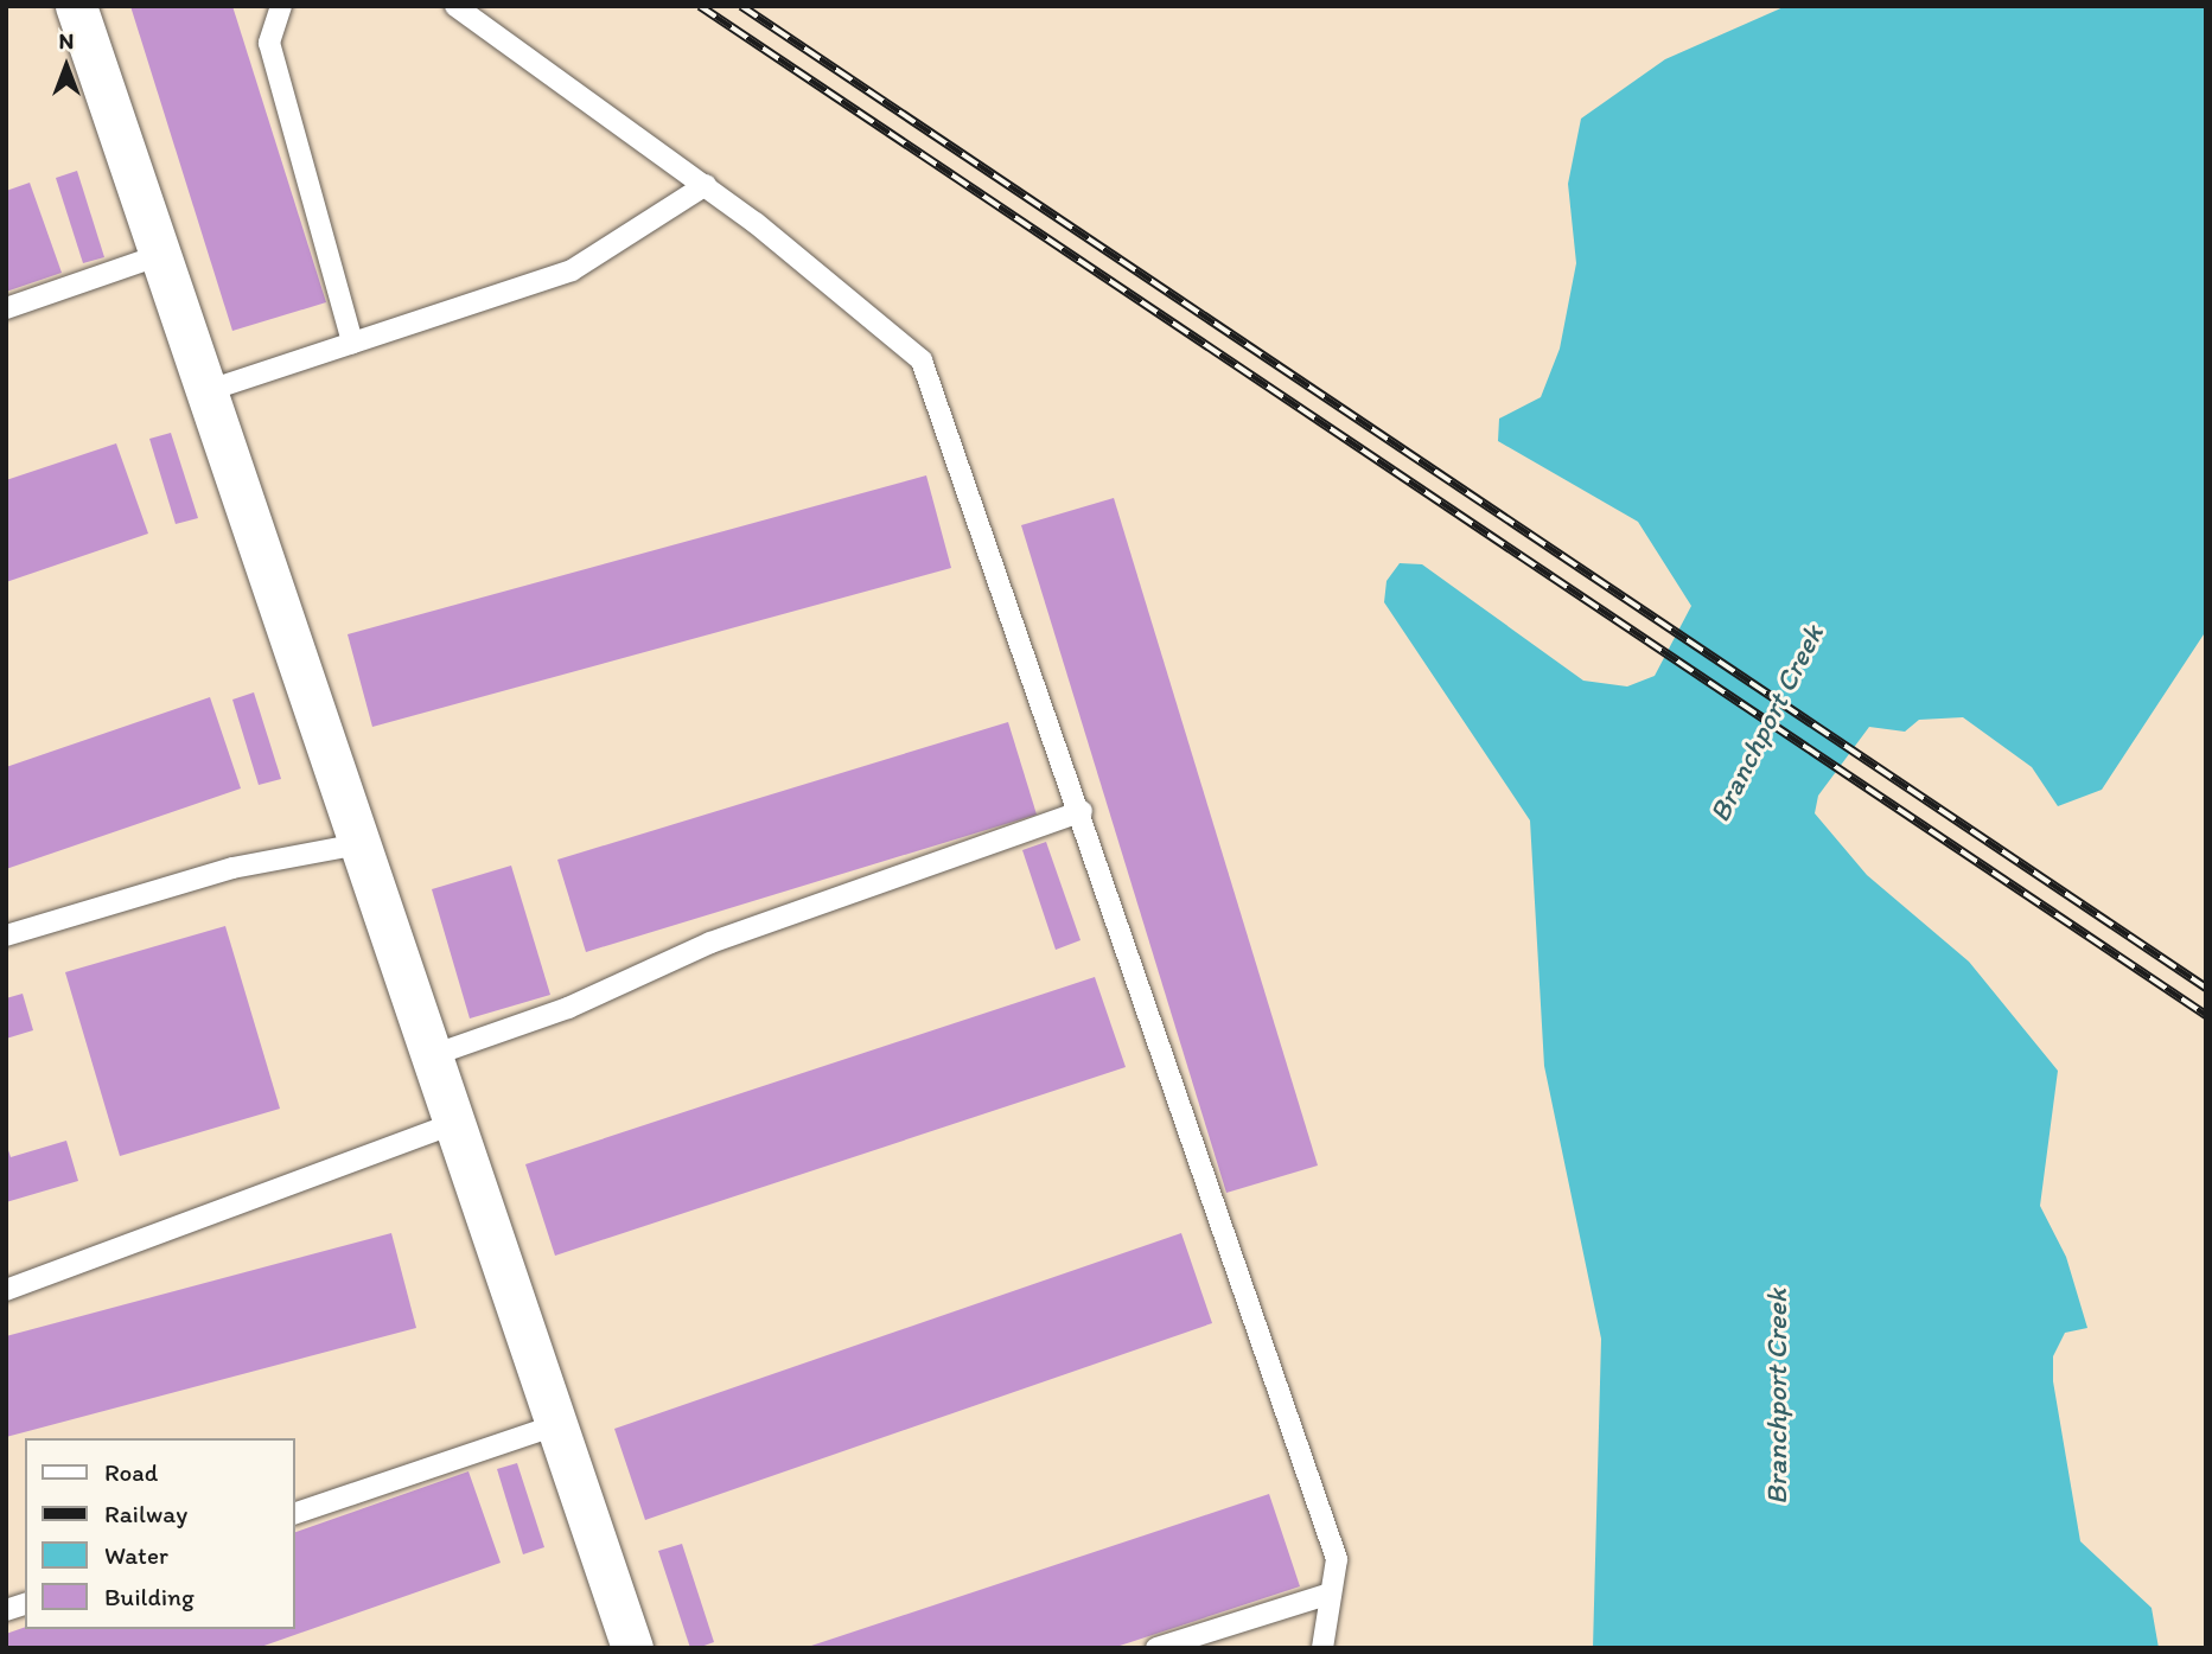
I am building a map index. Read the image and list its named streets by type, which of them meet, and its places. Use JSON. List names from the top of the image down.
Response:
{
  "water": ["Branchport Creek"],
  "legend": [
    "Road",
    "Railway",
    "Water",
    "Building"
  ],
  "north": "top"
}
